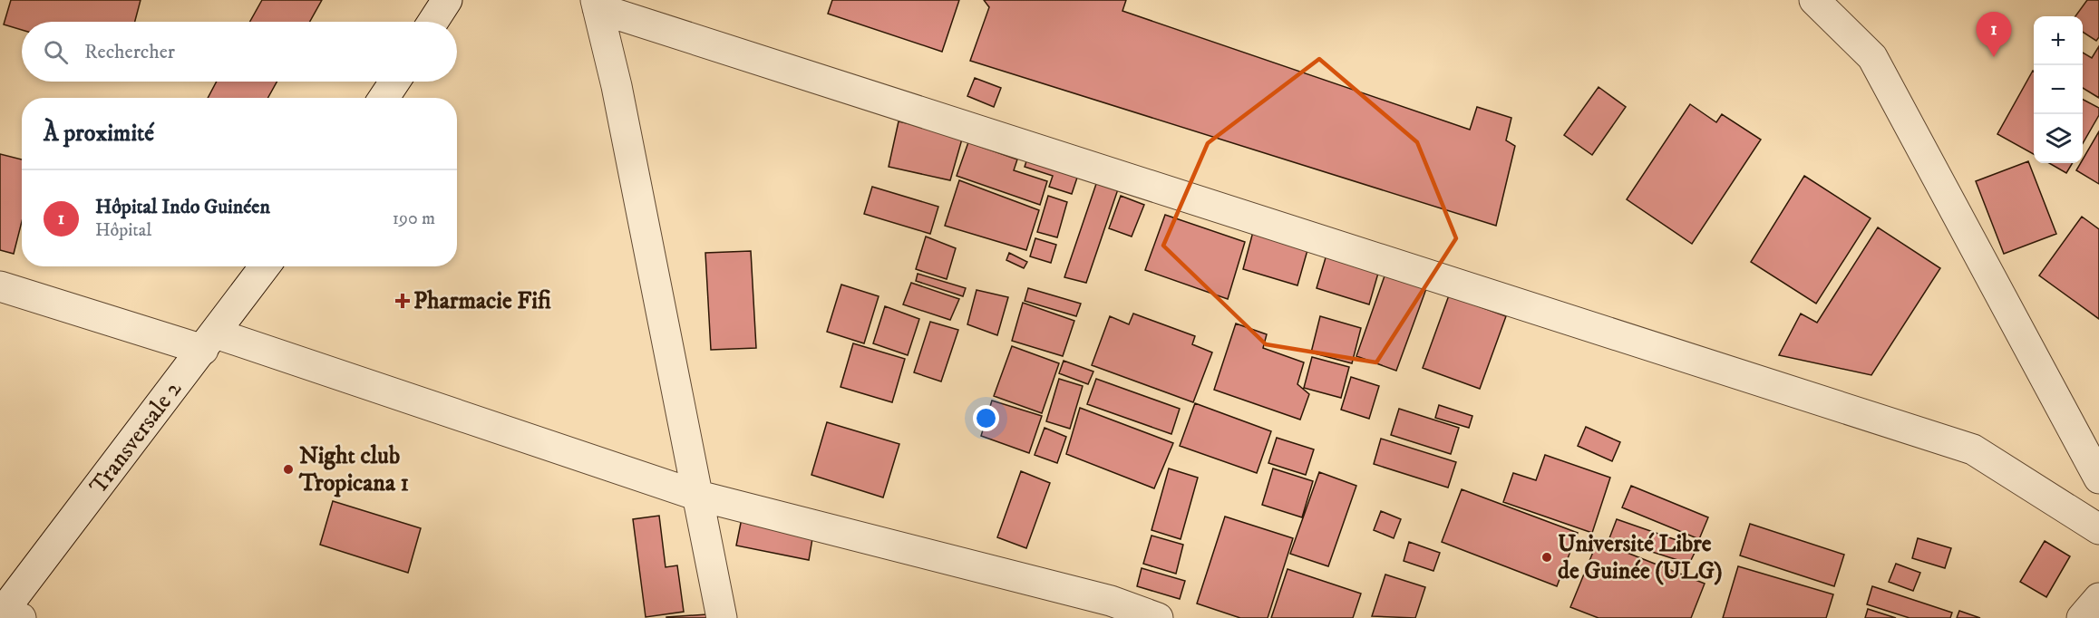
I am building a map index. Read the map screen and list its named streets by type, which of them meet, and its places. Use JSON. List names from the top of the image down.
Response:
{
  "streets": {
    "street": ["Transversale 2"]
  },
  "places": {
    "health": ["Pharmacie Fifi"],
    "other": ["Night club Tropicana 1", "Université Libre de Guinée (ULG)"]
  },
  "page": {
    "pins": "1",
    "map_buttons": ["+", "−"],
    "search": "Rechercher",
    "heading": "À proximité",
    "list": [
      {
        "mark": "1",
        "name": "Hôpital Indo Guinéen",
        "note": "Hôpital",
        "value": "190 m"
      }
    ]
  }
}
